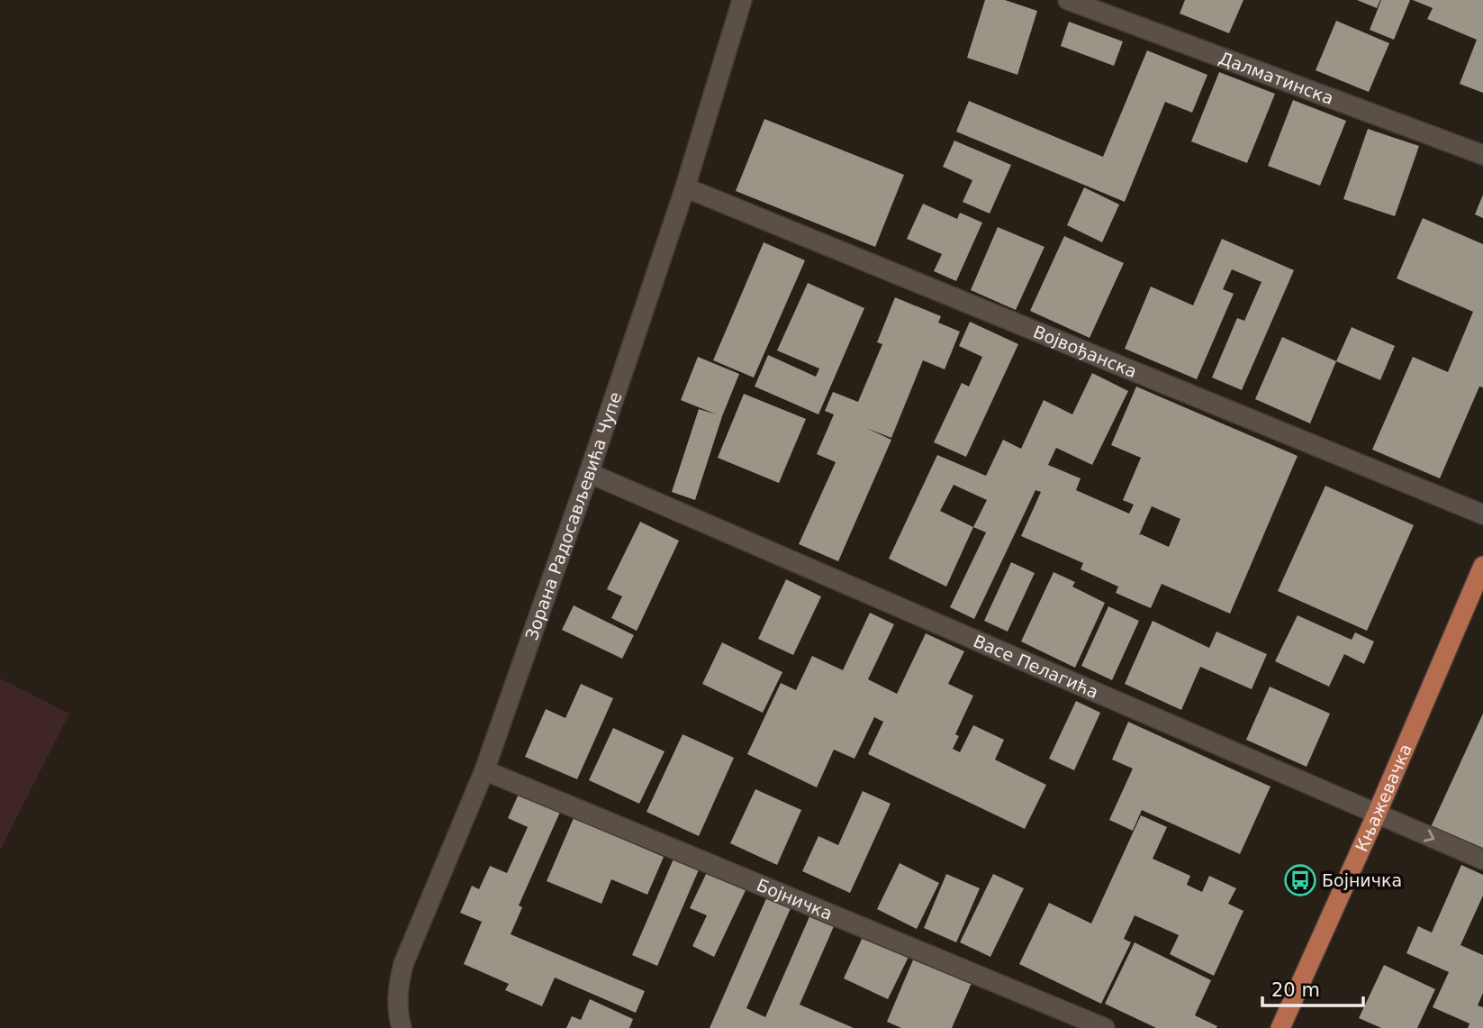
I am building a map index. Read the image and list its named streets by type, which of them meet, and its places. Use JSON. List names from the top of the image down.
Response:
{
  "streets": {
    "main road": ["Књажевачка"],
    "street": [
      "Далматинска",
      "Војвођанска",
      "Зорана Радосављевића Чупе",
      "Васе Пелагића",
      "Бојничка"
    ]
  },
  "crossings": [
    ["Војвођанска", "Зорана Радосављевића Чупе"],
    ["Зорана Радосављевића Чупе", "Васе Пелагића"],
    ["Зорана Радосављевића Чупе", "Бојничка"],
    ["Васе Пелагића", "Књажевачка"]
  ],
  "places": {
    "bus stop": ["Бојничка"]
  },
  "scale_bar": "20 m"
}
